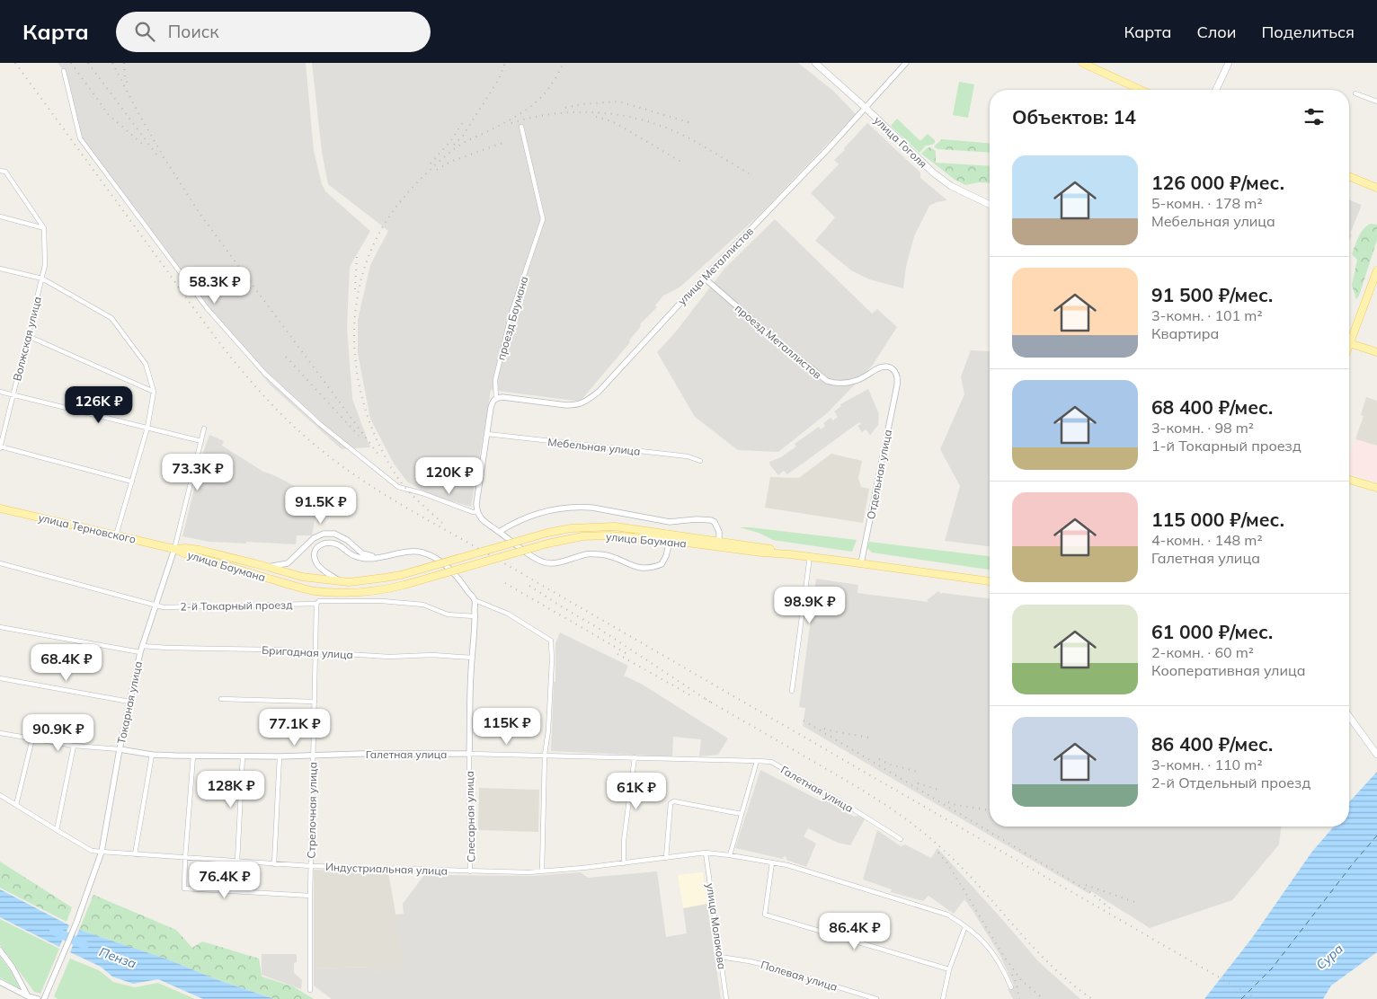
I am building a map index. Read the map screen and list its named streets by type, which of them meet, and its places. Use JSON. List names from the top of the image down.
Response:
{
  "streets": {
    "main road": ["улица Гоголя", "улица Терновского", "улица Баумана"],
    "street": [
      "улица Металлистов",
      "проезд Баумана",
      "Волжская улица",
      "проезд Металлистов",
      "Мебельная улица",
      "Отдельная улица",
      "2-й Токарный проезд",
      "Бригадная улица",
      "Токарная улица",
      "Галетная улица",
      "Стрелочная улица",
      "Слесарная улица",
      "Индустриальная улица",
      "улица Молокова",
      "Полевая улица"
    ]
  },
  "crossings": [
    ["улица Гоголя", "улица Металлистов"],
    ["улица Металлистов", "проезд Баумана"],
    ["улица Металлистов", "проезд Металлистов"],
    ["проезд Баумана", "Мебельная улица"],
    ["проезд Металлистов", "Отдельная улица"],
    ["Отдельная улица", "улица Баумана"],
    ["улица Терновского", "улица Баумана"],
    ["улица Терновского", "Токарная улица"],
    ["улица Баумана", "Токарная улица"],
    ["2-й Токарный проезд", "Токарная улица"],
    ["2-й Токарный проезд", "Стрелочная улица"],
    ["2-й Токарный проезд", "Слесарная улица"],
    ["Бригадная улица", "Токарная улица"],
    ["Бригадная улица", "Стрелочная улица"],
    ["Бригадная улица", "Слесарная улица"],
    ["Токарная улица", "Галетная улица"],
    ["Токарная улица", "Индустриальная улица"],
    ["Галетная улица", "Стрелочная улица"],
    ["Галетная улица", "Слесарная улица"],
    ["Стрелочная улица", "Индустриальная улица"],
    ["Слесарная улица", "Индустриальная улица"],
    ["Индустриальная улица", "улица Молокова"],
    ["улица Молокова", "Полевая улица"]
  ],
  "water": ["Сура", "Пенза"],
  "page": {
    "header": "Карта",
    "search": "Поиск",
    "nav": ["Карта", "Слои", "Поделиться"],
    "heading": "Объектов: 14",
    "list": [
      {
        "name": "126 000 ₽/мес.",
        "note": "5-комн. · 178 m² · Мебельная улица"
      },
      {
        "name": "91 500 ₽/мес.",
        "note": "3-комн. · 101 m² · Квартира"
      },
      {
        "name": "68 400 ₽/мес.",
        "note": "3-комн. · 98 m² · 1-й Токарный проезд"
      },
      {
        "name": "115 000 ₽/мес.",
        "note": "4-комн. · 148 m² · Галетная улица"
      },
      {
        "name": "61 000 ₽/мес.",
        "note": "2-комн. · 60 m² · Кооперативная улица"
      },
      {
        "name": "86 400 ₽/мес.",
        "note": "3-комн. · 110 m² · 2-й Отдельный проезд"
      }
    ],
    "price": [
      "58.3K ₽",
      "126K ₽",
      "73.3K ₽",
      "120K ₽",
      "91.5K ₽",
      "98.9K ₽",
      "68.4K ₽",
      "115K ₽",
      "77.1K ₽",
      "90.9K ₽",
      "128K ₽",
      "61K ₽",
      "76.4K ₽",
      "86.4K ₽"
    ]
  }
}
